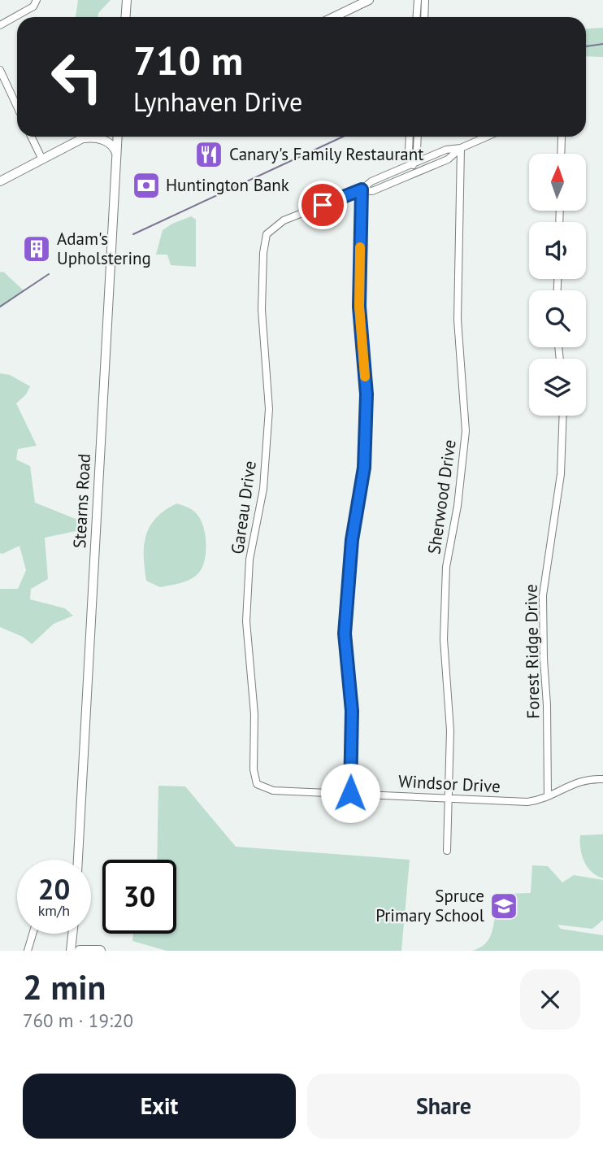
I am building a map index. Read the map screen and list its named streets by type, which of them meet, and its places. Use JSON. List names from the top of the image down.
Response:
{
  "streets": {
    "main road": ["Stearns Road"],
    "street": [
      "Sherwood Drive",
      "Gareau Drive",
      "Forest Ridge Drive",
      "Windsor Drive"
    ]
  },
  "crossings": [
    ["Sherwood Drive", "Windsor Drive"],
    ["Gareau Drive", "Windsor Drive"],
    ["Forest Ridge Drive", "Windsor Drive"]
  ],
  "places": {
    "restaurant": ["Canary's Family Restaurant"],
    "bank": ["Huntington Bank"],
    "building": ["Adam's Upholstering"],
    "school or university": ["Spruce Primary School"]
  },
  "north": "top",
  "page": {
    "turn": ["710 m", "Lynhaven Drive"],
    "speed": "20 km/h",
    "limit": "30",
    "heading": ["2 min", "760 m · 19:20"],
    "buttons": ["Exit", "Share"]
  }
}
